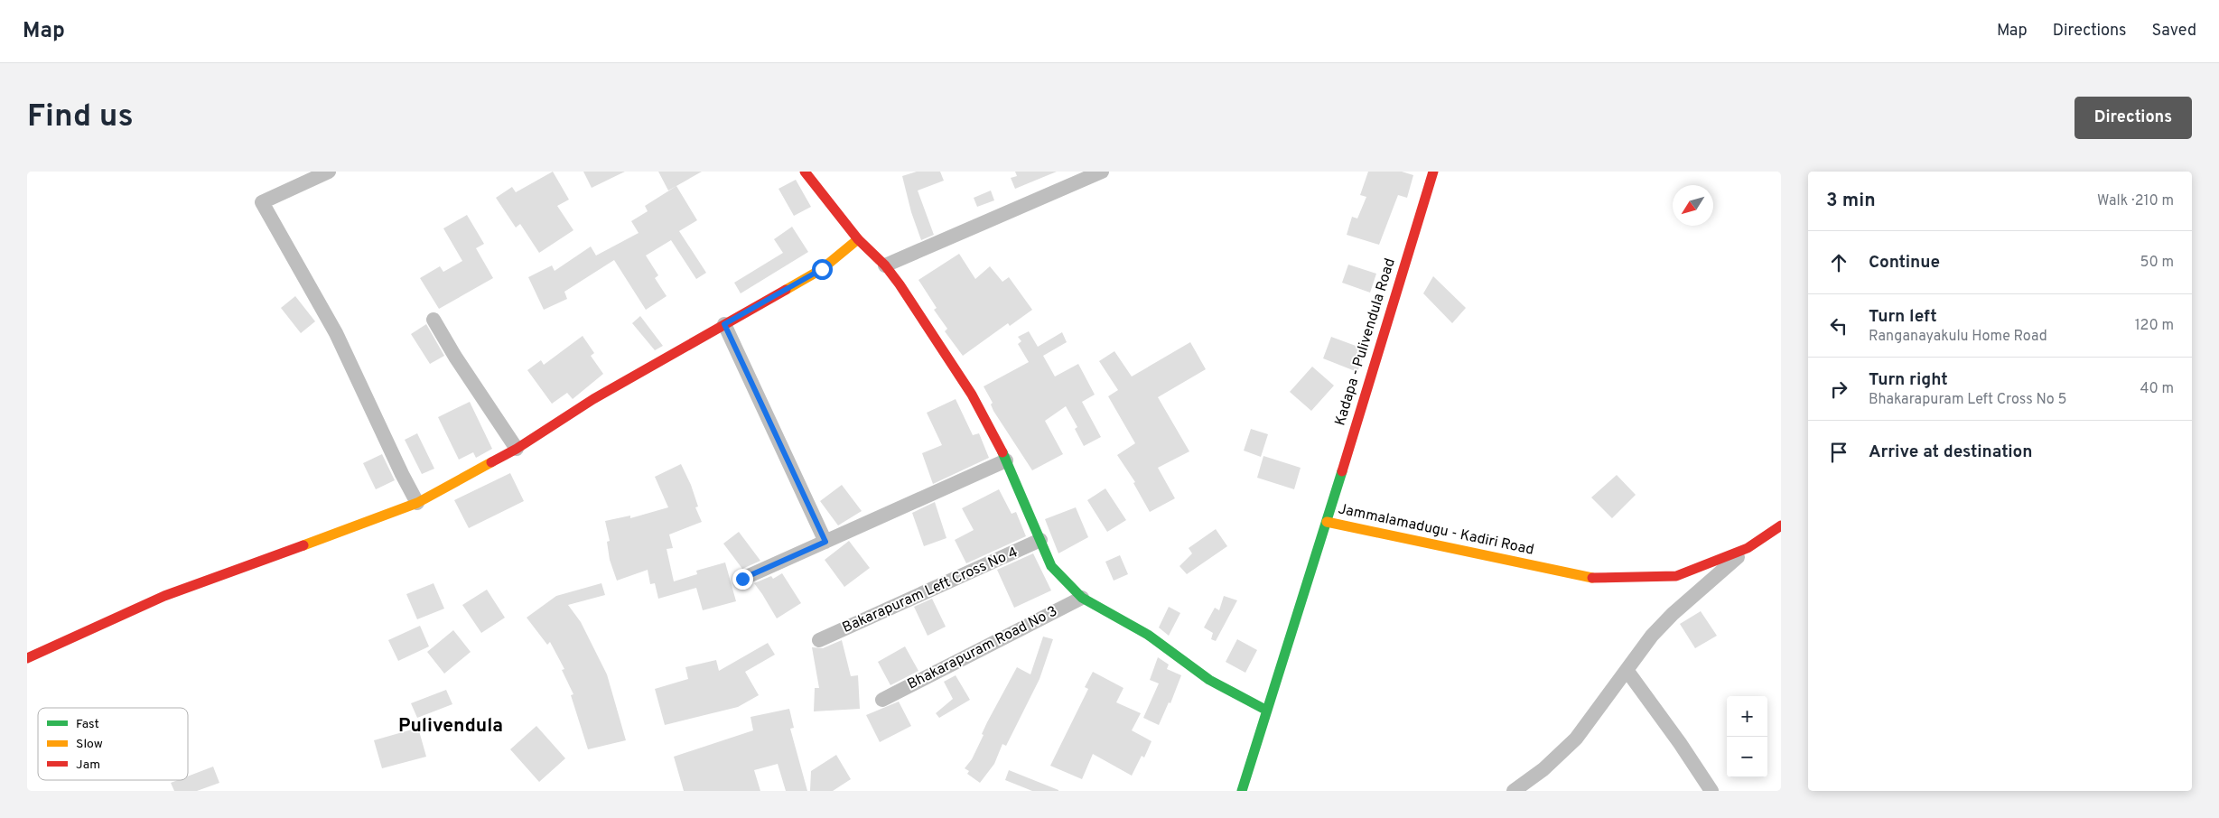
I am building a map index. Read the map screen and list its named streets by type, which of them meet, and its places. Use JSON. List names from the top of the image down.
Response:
{
  "streets": {
    "street": [
      "Kadapa - Pulivendula Road",
      "Jammalamadugu - Kadiri Road",
      "Bakarapuram Left Cross No 4",
      "Bhakarapuram Road No 3"
    ]
  },
  "crossings": [
    ["Kadapa - Pulivendula Road", "Jammalamadugu - Kadiri Road"]
  ],
  "districts": ["Pulivendula"],
  "legend": ["Fast", "Slow", "Jam"],
  "north": "bottom left",
  "page": {
    "header": "Map",
    "nav": ["Map", "Directions", "Saved"],
    "buttons": "Directions",
    "title": "Find us",
    "heading": ["3 min", "Walk · 210 m"],
    "list": [
      ["Continue", "50 m"],
      ["Turn left", "Ranganayakulu Home Road", "120 m"],
      ["Turn right", "Bhakarapuram Left Cross No 5", "40 m"],
      "Arrive at destination"
    ],
    "map_buttons": ["+", "−"]
  }
}
